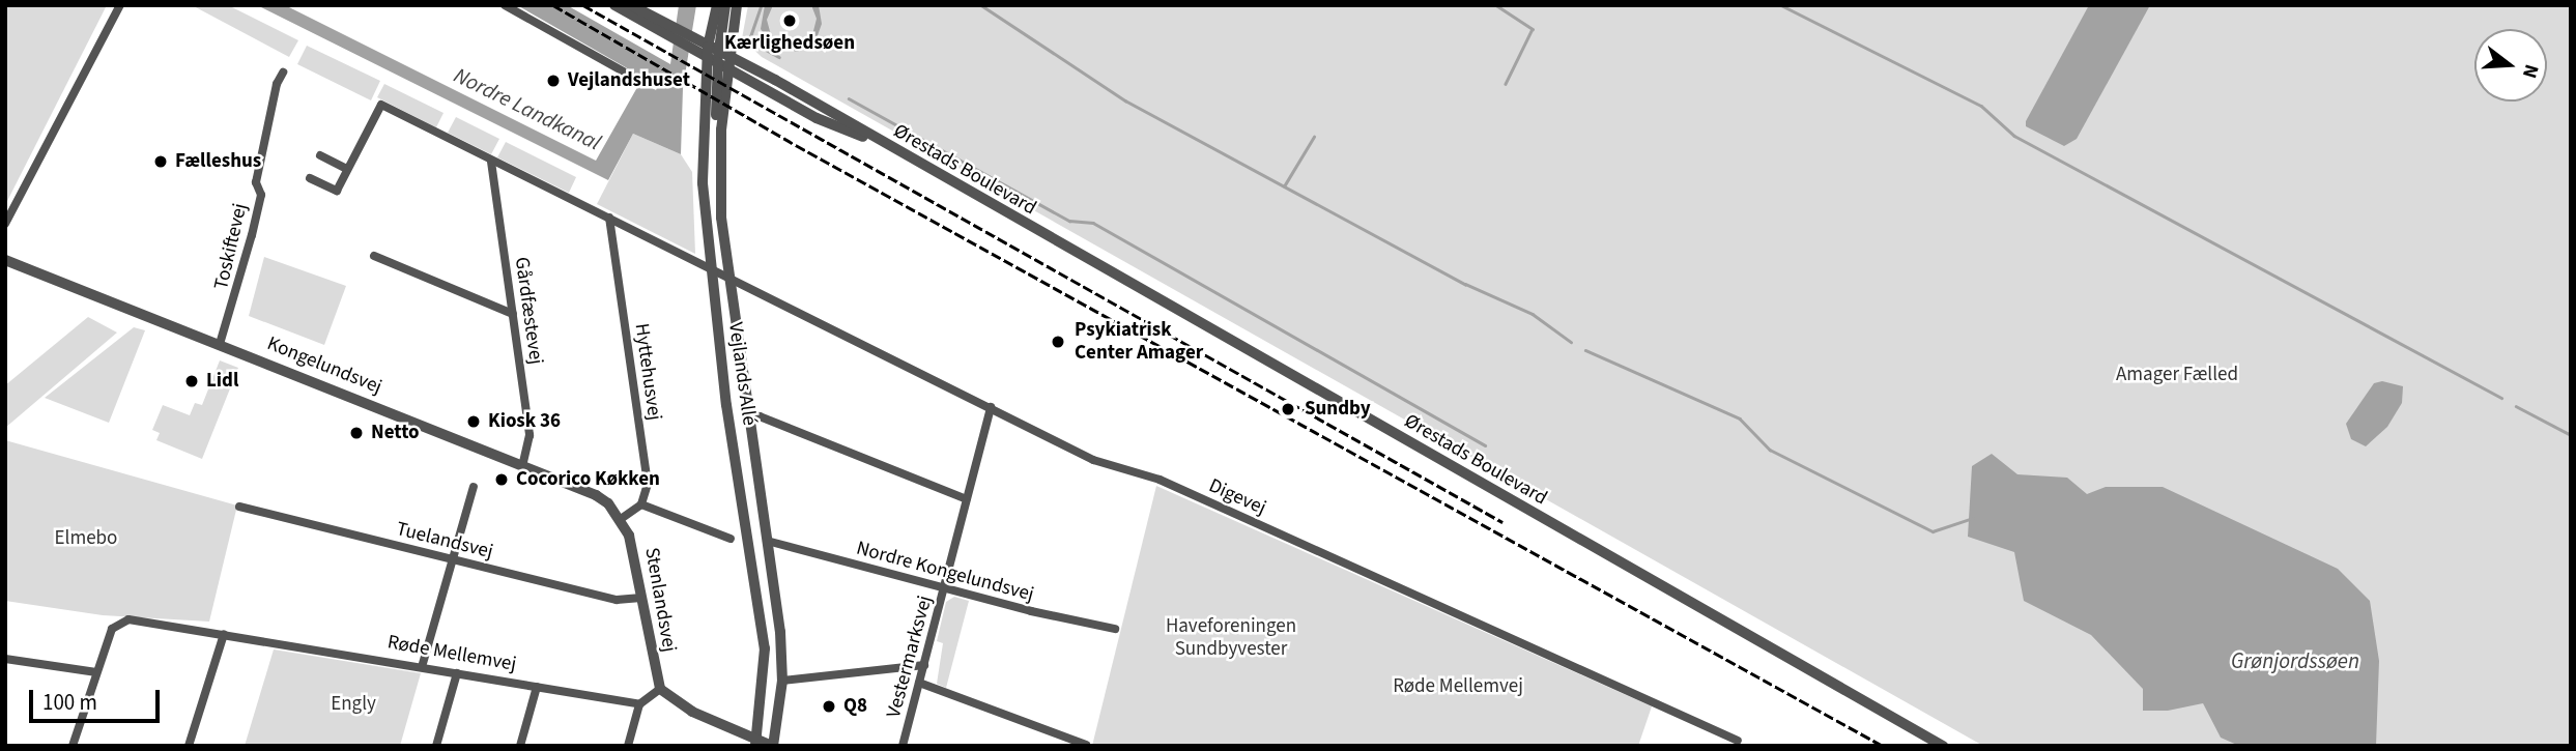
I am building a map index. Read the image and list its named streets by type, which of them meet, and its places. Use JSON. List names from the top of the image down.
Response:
{
  "streets": {
    "street": [
      "Ørestads Boulevard",
      "Toskiftevej",
      "Gårdfæstevej",
      "Kongelundsvej",
      "Hyttehusvej",
      "Vejlands Allé",
      "Digevej",
      "Tuelandsvej",
      "Nordre Kongelundsvej",
      "Stenlandsvej",
      "Røde Mellemvej",
      "Vestermarksvej"
    ]
  },
  "crossings": [
    ["Ørestads Boulevard", "Vejlands Allé"],
    ["Toskiftevej", "Kongelundsvej"],
    ["Gårdfæstevej", "Kongelundsvej"],
    ["Gårdfæstevej", "Digevej"],
    ["Kongelundsvej", "Stenlandsvej"],
    ["Hyttehusvej", "Digevej"],
    ["Vejlands Allé", "Digevej"],
    ["Vejlands Allé", "Nordre Kongelundsvej"],
    ["Digevej", "Vestermarksvej"],
    ["Tuelandsvej", "Stenlandsvej"],
    ["Nordre Kongelundsvej", "Vestermarksvej"]
  ],
  "water": ["Nordre Landkanal", "Grønjordssøen"],
  "parks": [
    "Amager Fælled",
    "Elmebo",
    "Haveforeningen Sundbyvester",
    "Røde Mellemvej",
    "Engly"
  ],
  "places": [
    "Kærlighedsøen",
    "Vejlandshuset",
    "Fælleshus",
    "Psykiatrisk Center Amager",
    "Lidl",
    "Sundby",
    "Kiosk 36",
    "Netto",
    "Cocorico Køkken",
    "Q8"
  ],
  "scale_bar": "100 m",
  "north": "right"
}
